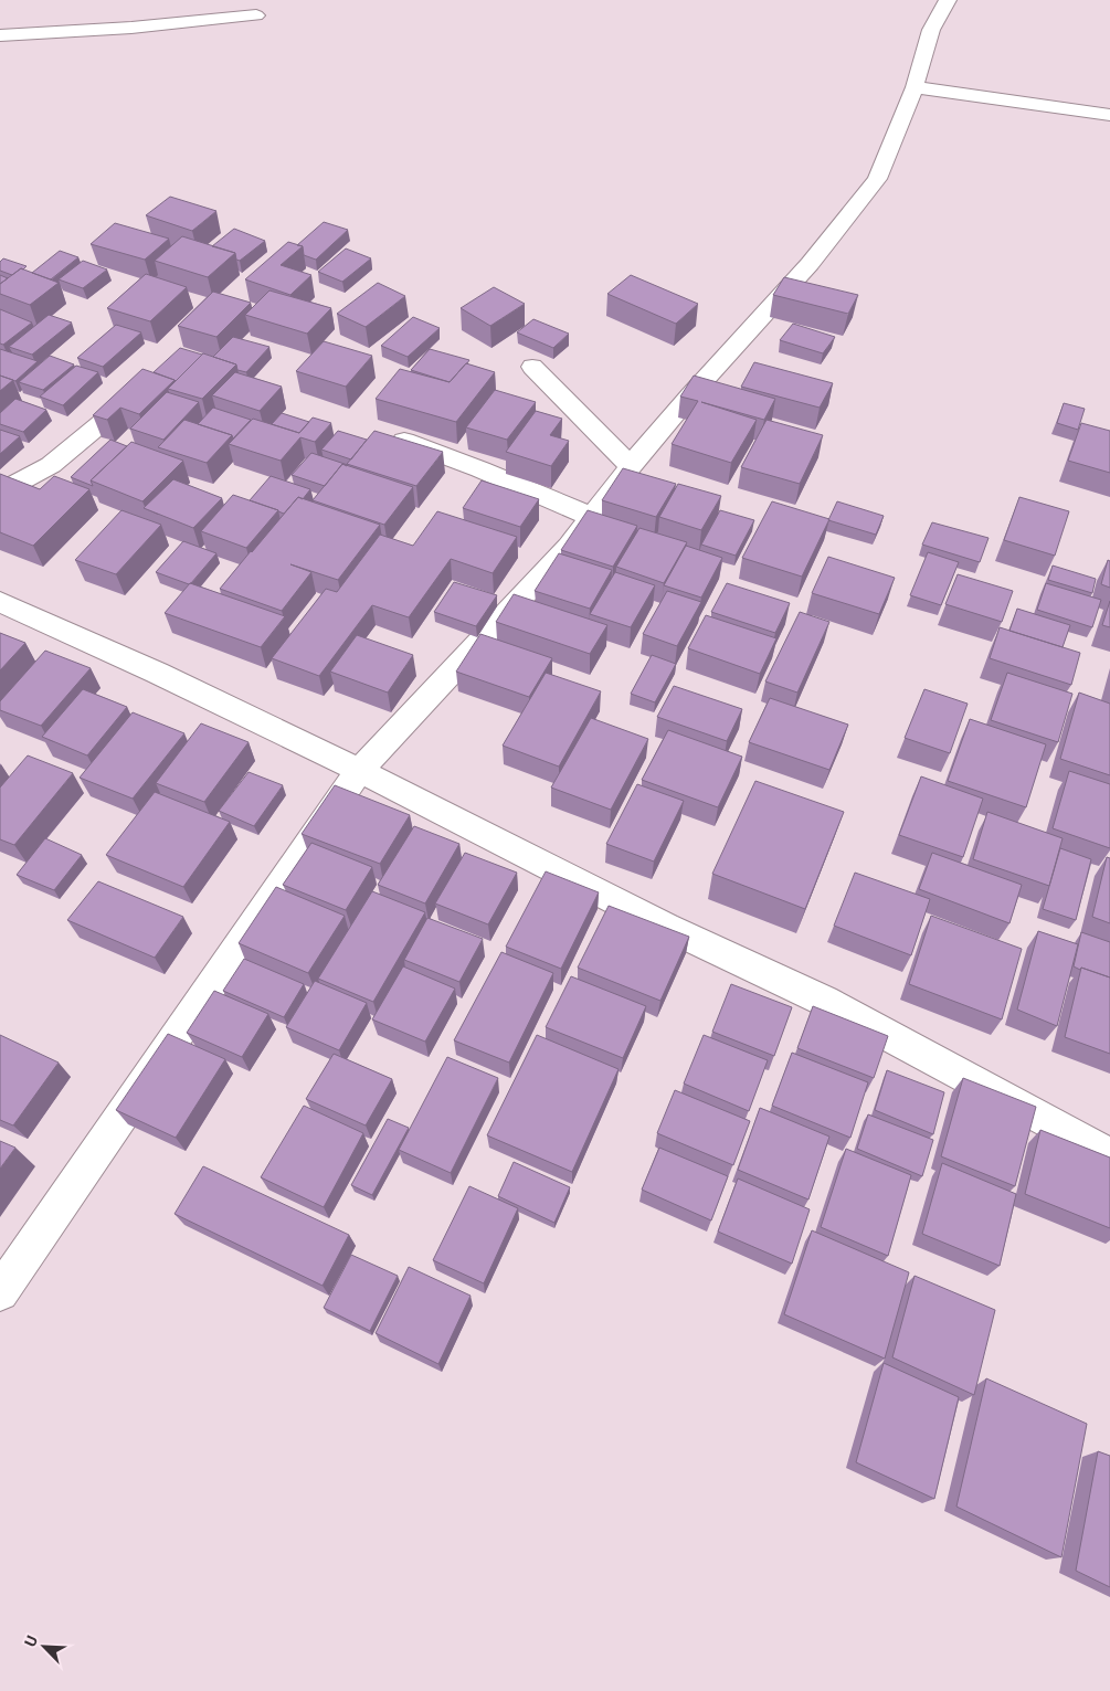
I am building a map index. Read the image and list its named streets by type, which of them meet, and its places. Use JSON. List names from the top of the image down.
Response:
{
  "north": "top left"
}
